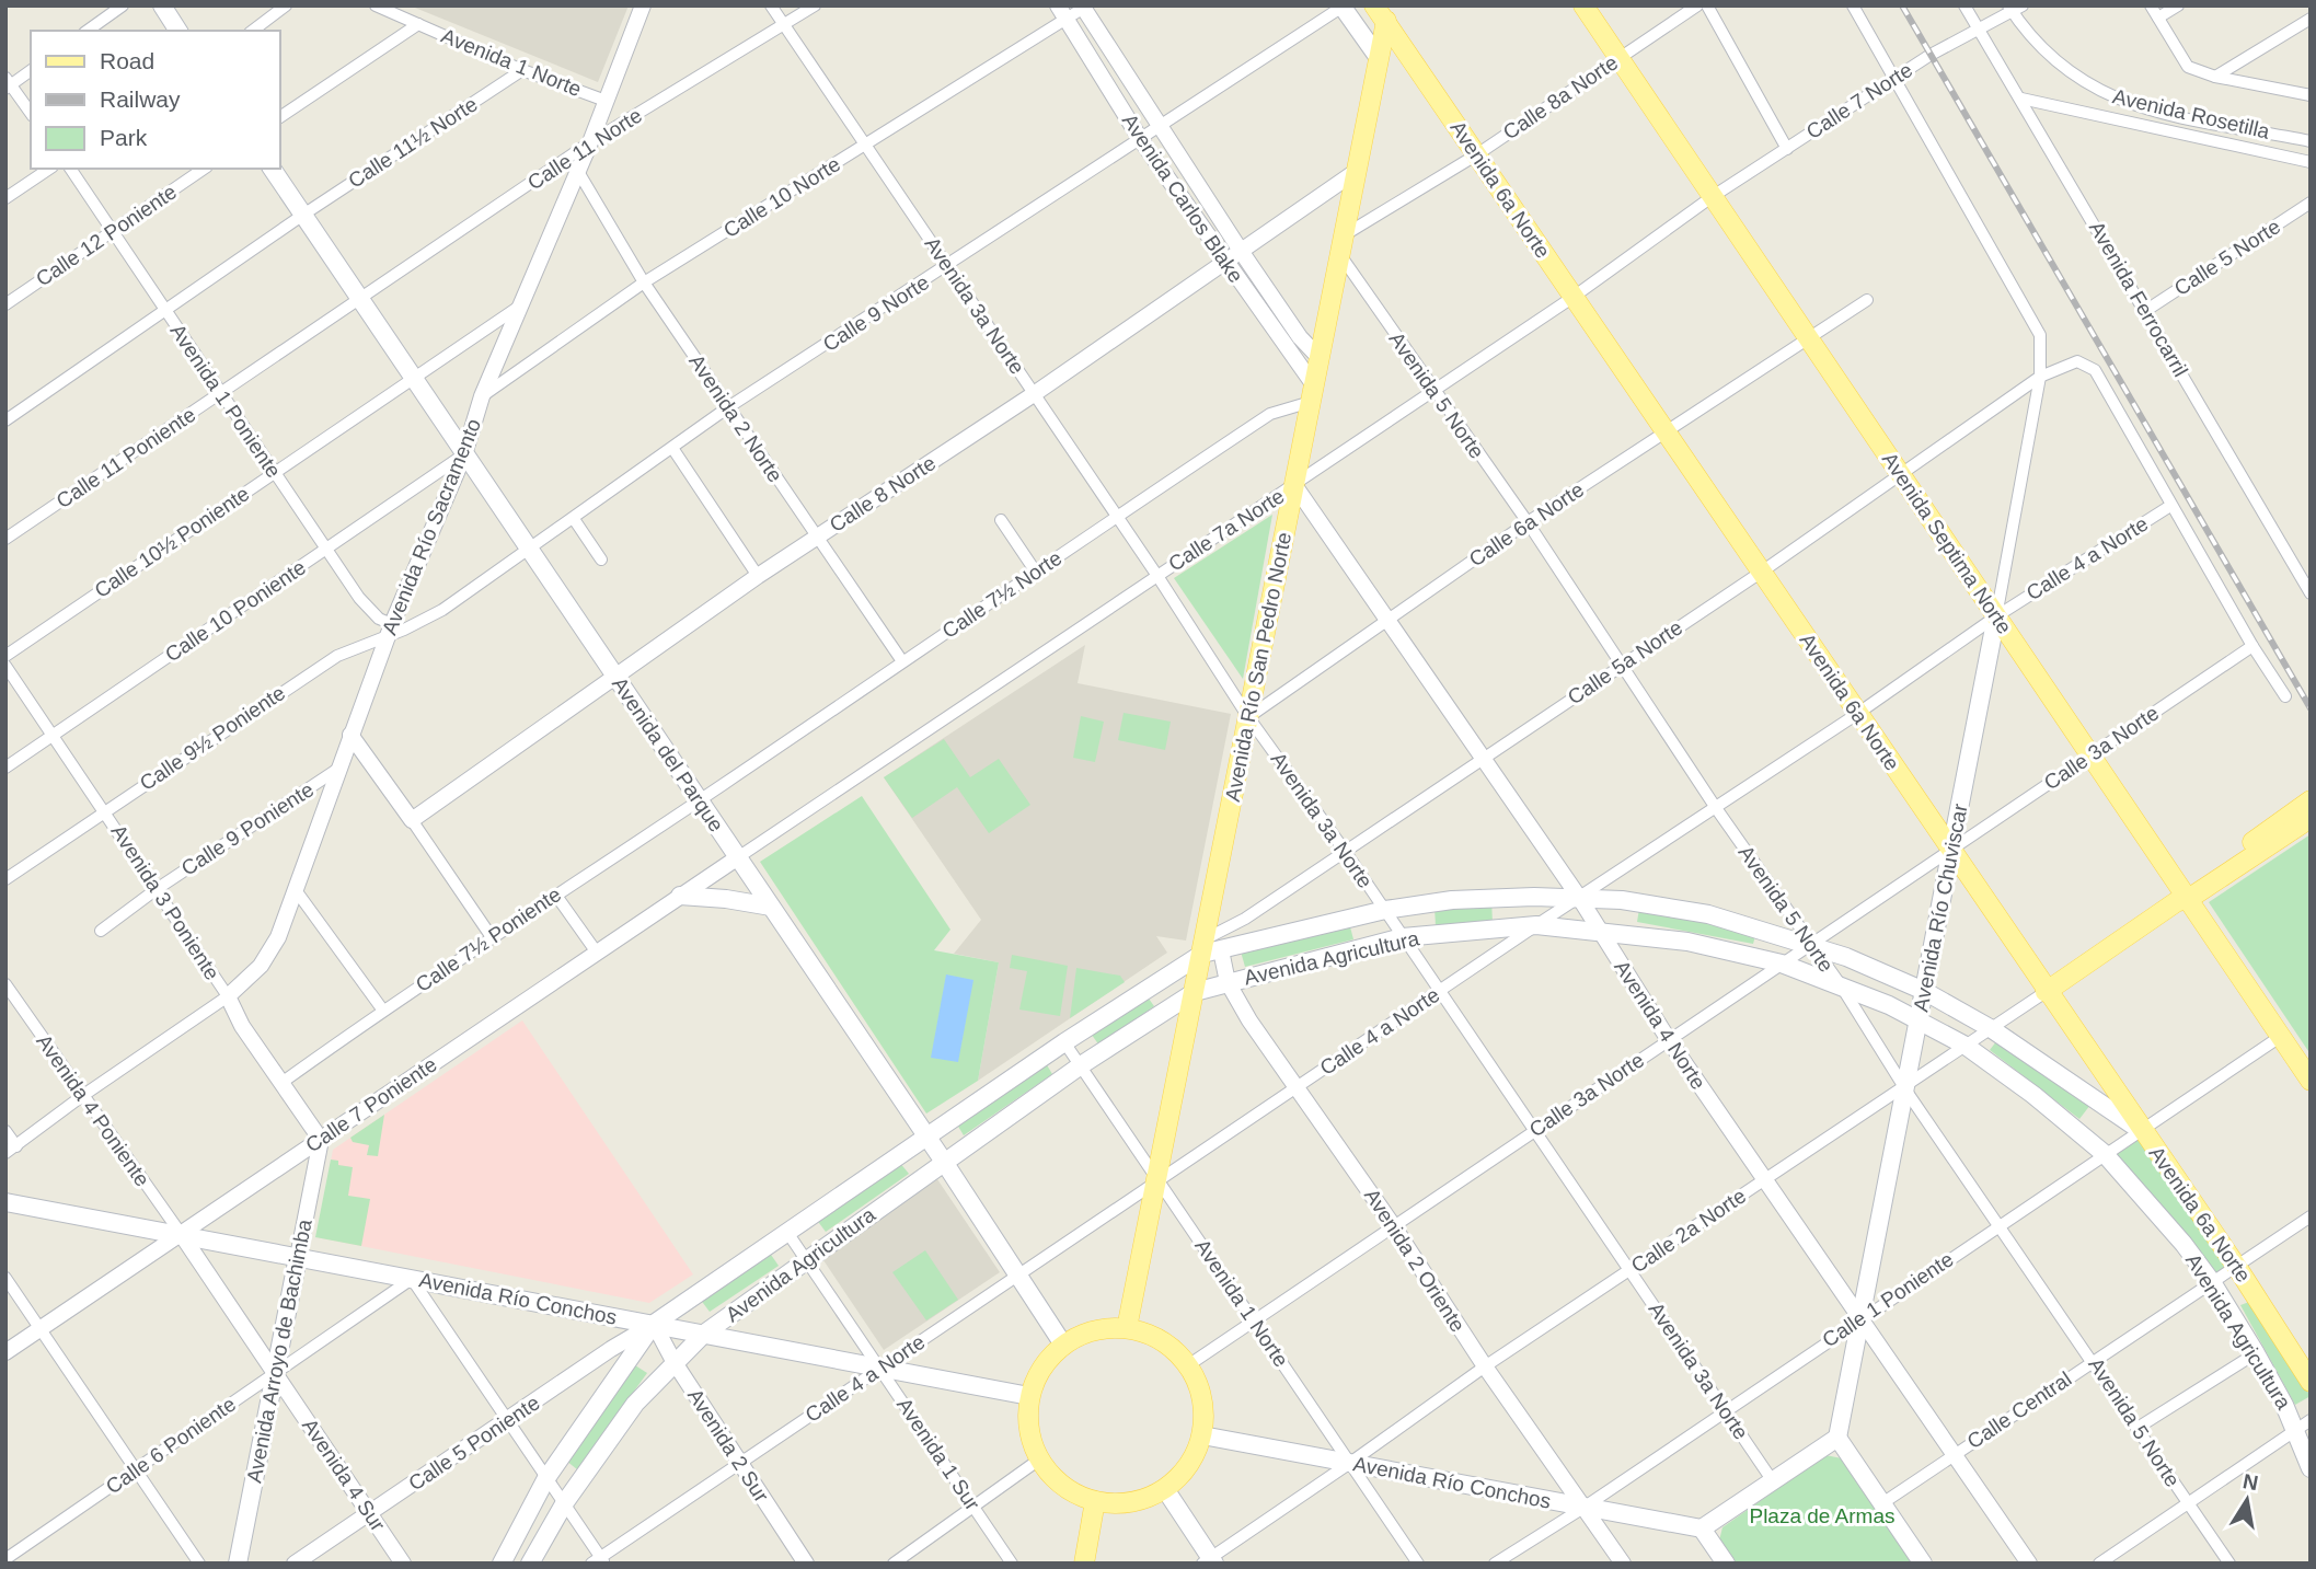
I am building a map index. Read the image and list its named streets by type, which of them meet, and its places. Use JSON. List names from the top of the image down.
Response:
{
  "streets": {
    "main road": [
      "Avenida 6a Norte",
      "Avenida Septima Norte",
      "Avenida Río San Pedro Norte",
      "Avenida del Parque",
      "Avenida Río Chuviscar",
      "Avenida Agricultura",
      "Calle 2a Norte",
      "Avenida Río Conchos",
      "Avenida Arroyo de Bachimba"
    ],
    "street": [
      "Avenida 1 Norte",
      "Calle 8a Norte",
      "Calle 7 Norte",
      "Avenida Rosetilla",
      "Calle 11½ Norte",
      "Calle 11 Norte",
      "Calle 10 Norte",
      "Avenida Carlos Blake",
      "Calle 12 Poniente",
      "Calle 5 Norte",
      "Avenida Ferrocarril",
      "Avenida 3a Norte",
      "Calle 9 Norte",
      "Avenida 5 Norte",
      "Avenida 1 Poniente",
      "Avenida 2 Norte",
      "Calle 11 Poniente",
      "Calle 8 Norte",
      "Calle 6a Norte",
      "Avenida Río Sacramento",
      "Calle 7a Norte",
      "Calle 10½ Poniente",
      "Calle 4 a Norte",
      "Calle 7½ Norte",
      "Calle 10 Poniente",
      "Calle 5a Norte",
      "Calle 9½ Poniente",
      "Calle 3a Norte",
      "Calle 9 Poniente",
      "Avenida 3 Poniente",
      "Calle 7½ Poniente",
      "Avenida 4 Norte",
      "Calle 7 Poniente",
      "Avenida 4 Poniente",
      "Avenida 2 Oriente",
      "Calle 1 Poniente",
      "Calle Central",
      "Calle 5 Poniente",
      "Calle 6 Poniente",
      "Avenida 2 Sur",
      "Avenida 1 Sur",
      "Avenida 4 Sur"
    ]
  },
  "crossings": [
    ["Avenida 1 Norte", "Calle 11½ Norte"],
    ["Avenida 1 Norte", "Avenida Río Sacramento"],
    ["Avenida 1 Norte", "Calle 4 a Norte"],
    ["Avenida 1 Norte", "Avenida Río San Pedro Norte"],
    ["Avenida 1 Norte", "Calle 3a Norte"],
    ["Avenida 1 Norte", "Avenida Agricultura"],
    ["Avenida 1 Norte", "Calle 2a Norte"],
    ["Avenida 1 Norte", "Avenida Río Conchos"],
    ["Calle 8a Norte", "Avenida 6a Norte"],
    ["Calle 8a Norte", "Avenida Septima Norte"],
    ["Calle 8a Norte", "Avenida Río San Pedro Norte"],
    ["Calle 7 Norte", "Avenida Rosetilla"],
    ["Calle 7 Norte", "Avenida Ferrocarril"],
    ["Calle 7 Norte", "Calle 7a Norte"],
    ["Calle 7 Norte", "Avenida Septima Norte"],
    ["Avenida Rosetilla", "Avenida Ferrocarril"],
    ["Calle 11½ Norte", "Avenida 1 Poniente"],
    ["Calle 11½ Norte", "Avenida del Parque"],
    ["Calle 11 Norte", "Avenida 3a Norte"],
    ["Calle 11 Norte", "Calle 11 Poniente"],
    ["Calle 11 Norte", "Avenida Río Sacramento"],
    ["Calle 11 Norte", "Avenida del Parque"],
    ["Avenida 6a Norte", "Calle 6a Norte"],
    ["Avenida 6a Norte", "Calle 7a Norte"],
    ["Avenida 6a Norte", "Calle 4 a Norte"],
    ["Avenida 6a Norte", "Calle 5a Norte"],
    ["Avenida 6a Norte", "Avenida Río San Pedro Norte"],
    ["Avenida 6a Norte", "Calle 3a Norte"],
    ["Avenida 6a Norte", "Avenida Río Chuviscar"],
    ["Avenida 6a Norte", "Avenida Agricultura"],
    ["Avenida 6a Norte", "Calle 2a Norte"],
    ["Avenida 6a Norte", "Calle 1 Poniente"],
    ["Avenida 6a Norte", "Calle Central"],
    ["Calle 10 Norte", "Avenida Carlos Blake"],
    ["Calle 10 Norte", "Avenida 3a Norte"],
    ["Calle 10 Norte", "Avenida 2 Norte"],
    ["Calle 10 Norte", "Avenida Río Sacramento"],
    ["Avenida Carlos Blake", "Calle 9 Norte"],
    ["Avenida Carlos Blake", "Calle 8 Norte"],
    ["Avenida Carlos Blake", "Calle 7½ Norte"],
    ["Avenida Carlos Blake", "Avenida Río San Pedro Norte"],
    ["Calle 12 Poniente", "Avenida 1 Poniente"],
    ["Calle 5 Norte", "Avenida Ferrocarril"],
    ["Avenida 3a Norte", "Calle 9 Norte"],
    ["Avenida 3a Norte", "Calle 8 Norte"],
    ["Avenida 3a Norte", "Calle 6a Norte"],
    ["Avenida 3a Norte", "Calle 7a Norte"],
    ["Avenida 3a Norte", "Calle 4 a Norte"],
    ["Avenida 3a Norte", "Calle 7½ Norte"],
    ["Avenida 3a Norte", "Calle 5a Norte"],
    ["Avenida 3a Norte", "Avenida Río San Pedro Norte"],
    ["Avenida 3a Norte", "Calle 3a Norte"],
    ["Avenida 3a Norte", "Avenida Agricultura"],
    ["Avenida 3a Norte", "Calle 2a Norte"],
    ["Avenida 3a Norte", "Calle 1 Poniente"],
    ["Calle 9 Norte", "Avenida 2 Norte"],
    ["Calle 9 Norte", "Avenida del Parque"],
    ["Avenida 5 Norte", "Calle 6a Norte"],
    ["Avenida 5 Norte", "Calle 7a Norte"],
    ["Avenida 5 Norte", "Calle 4 a Norte"],
    ["Avenida 5 Norte", "Calle 5a Norte"],
    ["Avenida 5 Norte", "Avenida Río San Pedro Norte"],
    ["Avenida 5 Norte", "Calle 3a Norte"],
    ["Avenida 5 Norte", "Avenida Río Chuviscar"],
    ["Avenida 5 Norte", "Avenida Agricultura"],
    ["Avenida 5 Norte", "Calle 2a Norte"],
    ["Avenida 5 Norte", "Calle 1 Poniente"],
    ["Avenida 5 Norte", "Calle Central"],
    ["Avenida 1 Poniente", "Calle 11 Poniente"],
    ["Avenida 1 Poniente", "Avenida Río Sacramento"],
    ["Avenida 1 Poniente", "Calle 10½ Poniente"],
    ["Avenida 1 Poniente", "Calle 10 Poniente"],
    ["Avenida 1 Poniente", "Calle 9½ Poniente"],
    ["Avenida 2 Norte", "Calle 8 Norte"],
    ["Avenida 2 Norte", "Avenida Río Sacramento"],
    ["Avenida 2 Norte", "Calle 7½ Norte"],
    ["Calle 11 Poniente", "Avenida del Parque"],
    ["Calle 8 Norte", "Avenida Río San Pedro Norte"],
    ["Calle 8 Norte", "Avenida del Parque"],
    ["Calle 6a Norte", "Avenida Septima Norte"],
    ["Calle 6a Norte", "Avenida Río San Pedro Norte"],
    ["Calle 6a Norte", "Avenida 4 Norte"],
    ["Avenida Río Sacramento", "Calle 10½ Poniente"],
    ["Avenida Río Sacramento", "Calle 10 Poniente"],
    ["Avenida Río Sacramento", "Calle 9½ Poniente"],
    ["Avenida Río Sacramento", "Avenida del Parque"],
    ["Avenida Río Sacramento", "Calle 9 Poniente"],
    ["Avenida Río Sacramento", "Avenida 3 Poniente"],
    ["Calle 7a Norte", "Avenida Septima Norte"],
    ["Calle 7a Norte", "Avenida Río San Pedro Norte"],
    ["Calle 7a Norte", "Avenida del Parque"],
    ["Calle 7a Norte", "Avenida 4 Norte"],
    ["Calle 7a Norte", "Calle 7 Poniente"],
    ["Calle 10½ Poniente", "Avenida del Parque"],
    ["Avenida Septima Norte", "Calle 4 a Norte"],
    ["Avenida Septima Norte", "Calle 5a Norte"],
    ["Avenida Septima Norte", "Calle 3a Norte"],
    ["Avenida Septima Norte", "Avenida Río Chuviscar"],
    ["Avenida Septima Norte", "Calle 2a Norte"],
    ["Avenida Septima Norte", "Calle 1 Poniente"],
    ["Calle 4 a Norte", "Calle 5a Norte"],
    ["Calle 4 a Norte", "Avenida Río San Pedro Norte"],
    ["Calle 4 a Norte", "Avenida del Parque"],
    ["Calle 4 a Norte", "Avenida Río Chuviscar"],
    ["Calle 4 a Norte", "Avenida Agricultura"],
    ["Calle 4 a Norte", "Avenida 4 Norte"],
    ["Calle 4 a Norte", "Avenida 2 Oriente"],
    ["Calle 4 a Norte", "Avenida Río Conchos"],
    ["Calle 4 a Norte", "Avenida 2 Sur"],
    ["Calle 4 a Norte", "Avenida 1 Sur"],
    ["Calle 7½ Norte", "Avenida Río San Pedro Norte"],
    ["Calle 7½ Norte", "Avenida del Parque"],
    ["Calle 7½ Norte", "Calle 7½ Poniente"],
    ["Calle 10 Poniente", "Avenida del Parque"],
    ["Calle 10 Poniente", "Avenida 3 Poniente"],
    ["Calle 5a Norte", "Avenida Río San Pedro Norte"],
    ["Calle 5a Norte", "Calle 3a Norte"],
    ["Calle 5a Norte", "Avenida Río Chuviscar"],
    ["Calle 5a Norte", "Avenida Agricultura"],
    ["Calle 5a Norte", "Avenida 4 Norte"],
    ["Calle 5a Norte", "Avenida 2 Oriente"],
    ["Avenida Río San Pedro Norte", "Calle 3a Norte"],
    ["Avenida Río San Pedro Norte", "Avenida del Parque"],
    ["Avenida Río San Pedro Norte", "Avenida Agricultura"],
    ["Avenida Río San Pedro Norte", "Avenida 4 Norte"],
    ["Avenida Río San Pedro Norte", "Avenida 2 Oriente"],
    ["Avenida Río San Pedro Norte", "Avenida Río Conchos"],
    ["Calle 9½ Poniente", "Avenida 3 Poniente"],
    ["Calle 3a Norte", "Avenida del Parque"],
    ["Calle 3a Norte", "Avenida Río Chuviscar"],
    ["Calle 3a Norte", "Avenida Agricultura"],
    ["Calle 3a Norte", "Avenida 4 Norte"],
    ["Calle 3a Norte", "Avenida 2 Oriente"],
    ["Calle 3a Norte", "Avenida Río Conchos"],
    ["Avenida del Parque", "Calle 7½ Poniente"],
    ["Avenida del Parque", "Avenida Agricultura"],
    ["Avenida del Parque", "Calle 7 Poniente"],
    ["Avenida del Parque", "Avenida Río Conchos"],
    ["Calle 9 Poniente", "Avenida 3 Poniente"],
    ["Avenida 3 Poniente", "Calle 7½ Poniente"],
    ["Avenida 3 Poniente", "Calle 7 Poniente"],
    ["Avenida 3 Poniente", "Avenida Arroyo de Bachimba"],
    ["Avenida Río Chuviscar", "Avenida Agricultura"],
    ["Avenida Río Chuviscar", "Avenida 4 Norte"],
    ["Avenida Río Chuviscar", "Calle 2a Norte"],
    ["Avenida Río Chuviscar", "Calle 1 Poniente"],
    ["Avenida Agricultura", "Avenida 4 Norte"],
    ["Avenida Agricultura", "Calle 2a Norte"],
    ["Avenida Agricultura", "Avenida 2 Oriente"],
    ["Avenida Agricultura", "Avenida Río Conchos"],
    ["Avenida Agricultura", "Calle 1 Poniente"],
    ["Avenida Agricultura", "Calle Central"],
    ["Avenida Agricultura", "Calle 5 Poniente"],
    ["Avenida Agricultura", "Avenida 2 Sur"],
    ["Avenida Agricultura", "Avenida 1 Sur"],
    ["Avenida 4 Norte", "Calle 2a Norte"],
    ["Avenida 4 Norte", "Calle 1 Poniente"],
    ["Avenida 4 Norte", "Calle Central"],
    ["Calle 7 Poniente", "Avenida 4 Poniente"],
    ["Calle 7 Poniente", "Avenida Río Conchos"],
    ["Calle 7 Poniente", "Avenida Arroyo de Bachimba"],
    ["Calle 7 Poniente", "Avenida 4 Sur"],
    ["Avenida 4 Poniente", "Avenida Río Conchos"],
    ["Avenida 4 Poniente", "Avenida 4 Sur"],
    ["Calle 2a Norte", "Avenida 2 Oriente"],
    ["Calle 2a Norte", "Avenida Río Conchos"],
    ["Avenida 2 Oriente", "Avenida Río Conchos"],
    ["Avenida 2 Oriente", "Calle 1 Poniente"],
    ["Avenida Río Conchos", "Calle 1 Poniente"],
    ["Avenida Río Conchos", "Avenida Arroyo de Bachimba"],
    ["Avenida Río Conchos", "Calle 5 Poniente"],
    ["Avenida Río Conchos", "Calle 6 Poniente"],
    ["Avenida Río Conchos", "Avenida 2 Sur"],
    ["Avenida Río Conchos", "Avenida 1 Sur"],
    ["Avenida Río Conchos", "Avenida 4 Sur"],
    ["Avenida Arroyo de Bachimba", "Calle 6 Poniente"],
    ["Avenida Arroyo de Bachimba", "Avenida 4 Sur"],
    ["Calle 5 Poniente", "Avenida 2 Sur"],
    ["Calle 5 Poniente", "Avenida 4 Sur"],
    ["Calle 6 Poniente", "Avenida 4 Sur"]
  ],
  "parks": ["Plaza de Armas"],
  "legend": ["Road", "Railway", "Park"],
  "north": "top"
}
